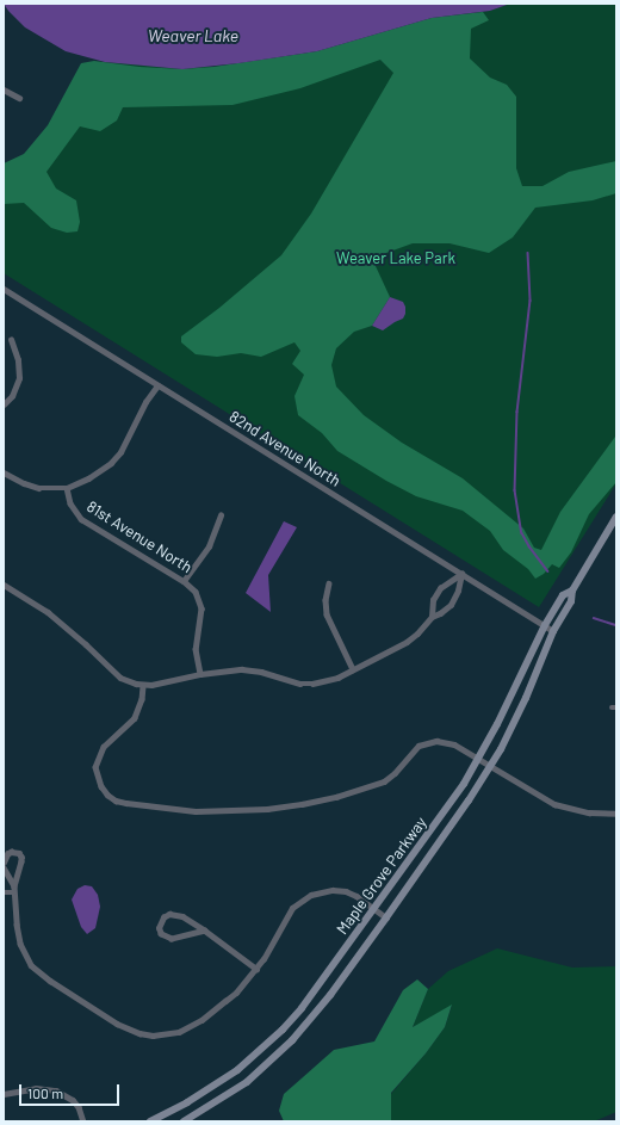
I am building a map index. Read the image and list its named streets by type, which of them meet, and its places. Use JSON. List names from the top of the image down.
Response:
{
  "streets": {
    "main road": ["Maple Grove Parkway"],
    "street": ["82nd Avenue North", "81st Avenue North"]
  },
  "crossings": [
    ["82nd Avenue North", "Maple Grove Parkway"]
  ],
  "water": ["Weaver Lake"],
  "parks": ["Weaver Lake Park"],
  "scale_bar": "100 m"
}
